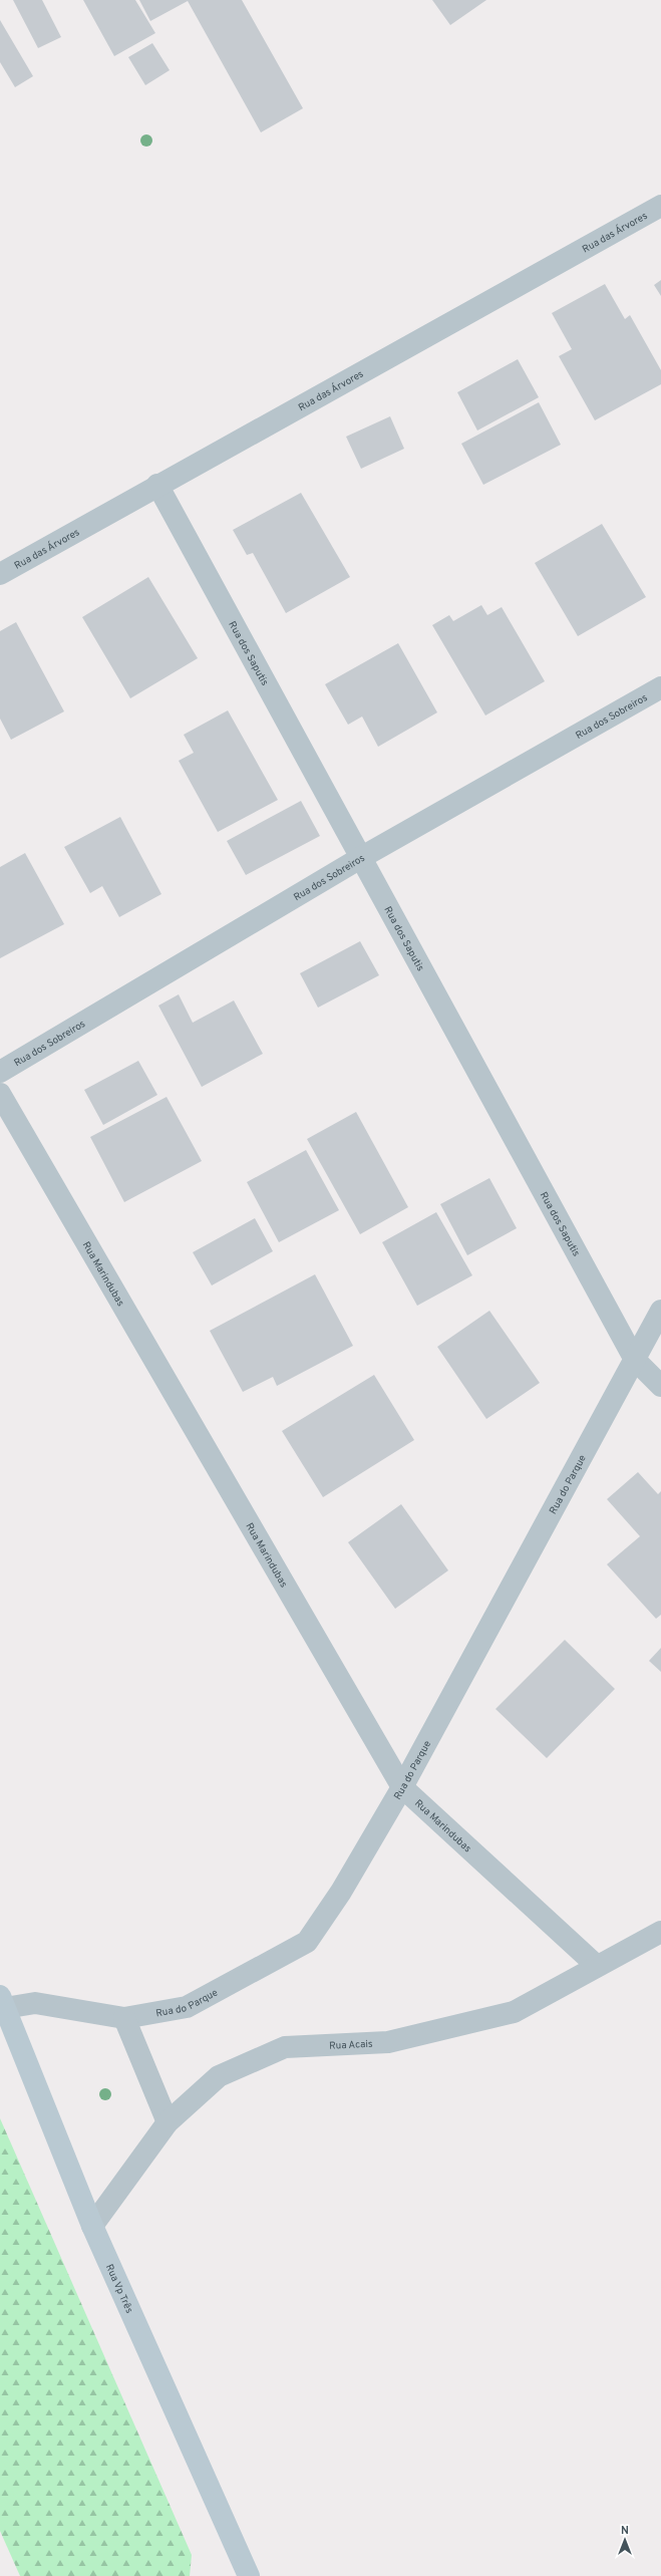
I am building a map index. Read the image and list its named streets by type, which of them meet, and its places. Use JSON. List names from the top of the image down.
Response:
{
  "streets": {
    "street": [
      "Rua das Árvores",
      "Rua dos Saputis",
      "Rua dos Sobreiros",
      "Rua Marindubas",
      "Rua do Parque",
      "Rua Acais",
      "Rua Vp Três"
    ]
  },
  "crossings": [
    ["Rua das Árvores", "Rua dos Saputis"],
    ["Rua dos Saputis", "Rua dos Sobreiros"],
    ["Rua dos Saputis", "Rua do Parque"],
    ["Rua Marindubas", "Rua do Parque"],
    ["Rua Marindubas", "Rua Acais"],
    ["Rua do Parque", "Rua Vp Três"],
    ["Rua Acais", "Rua Vp Três"]
  ],
  "north": "top"
}
